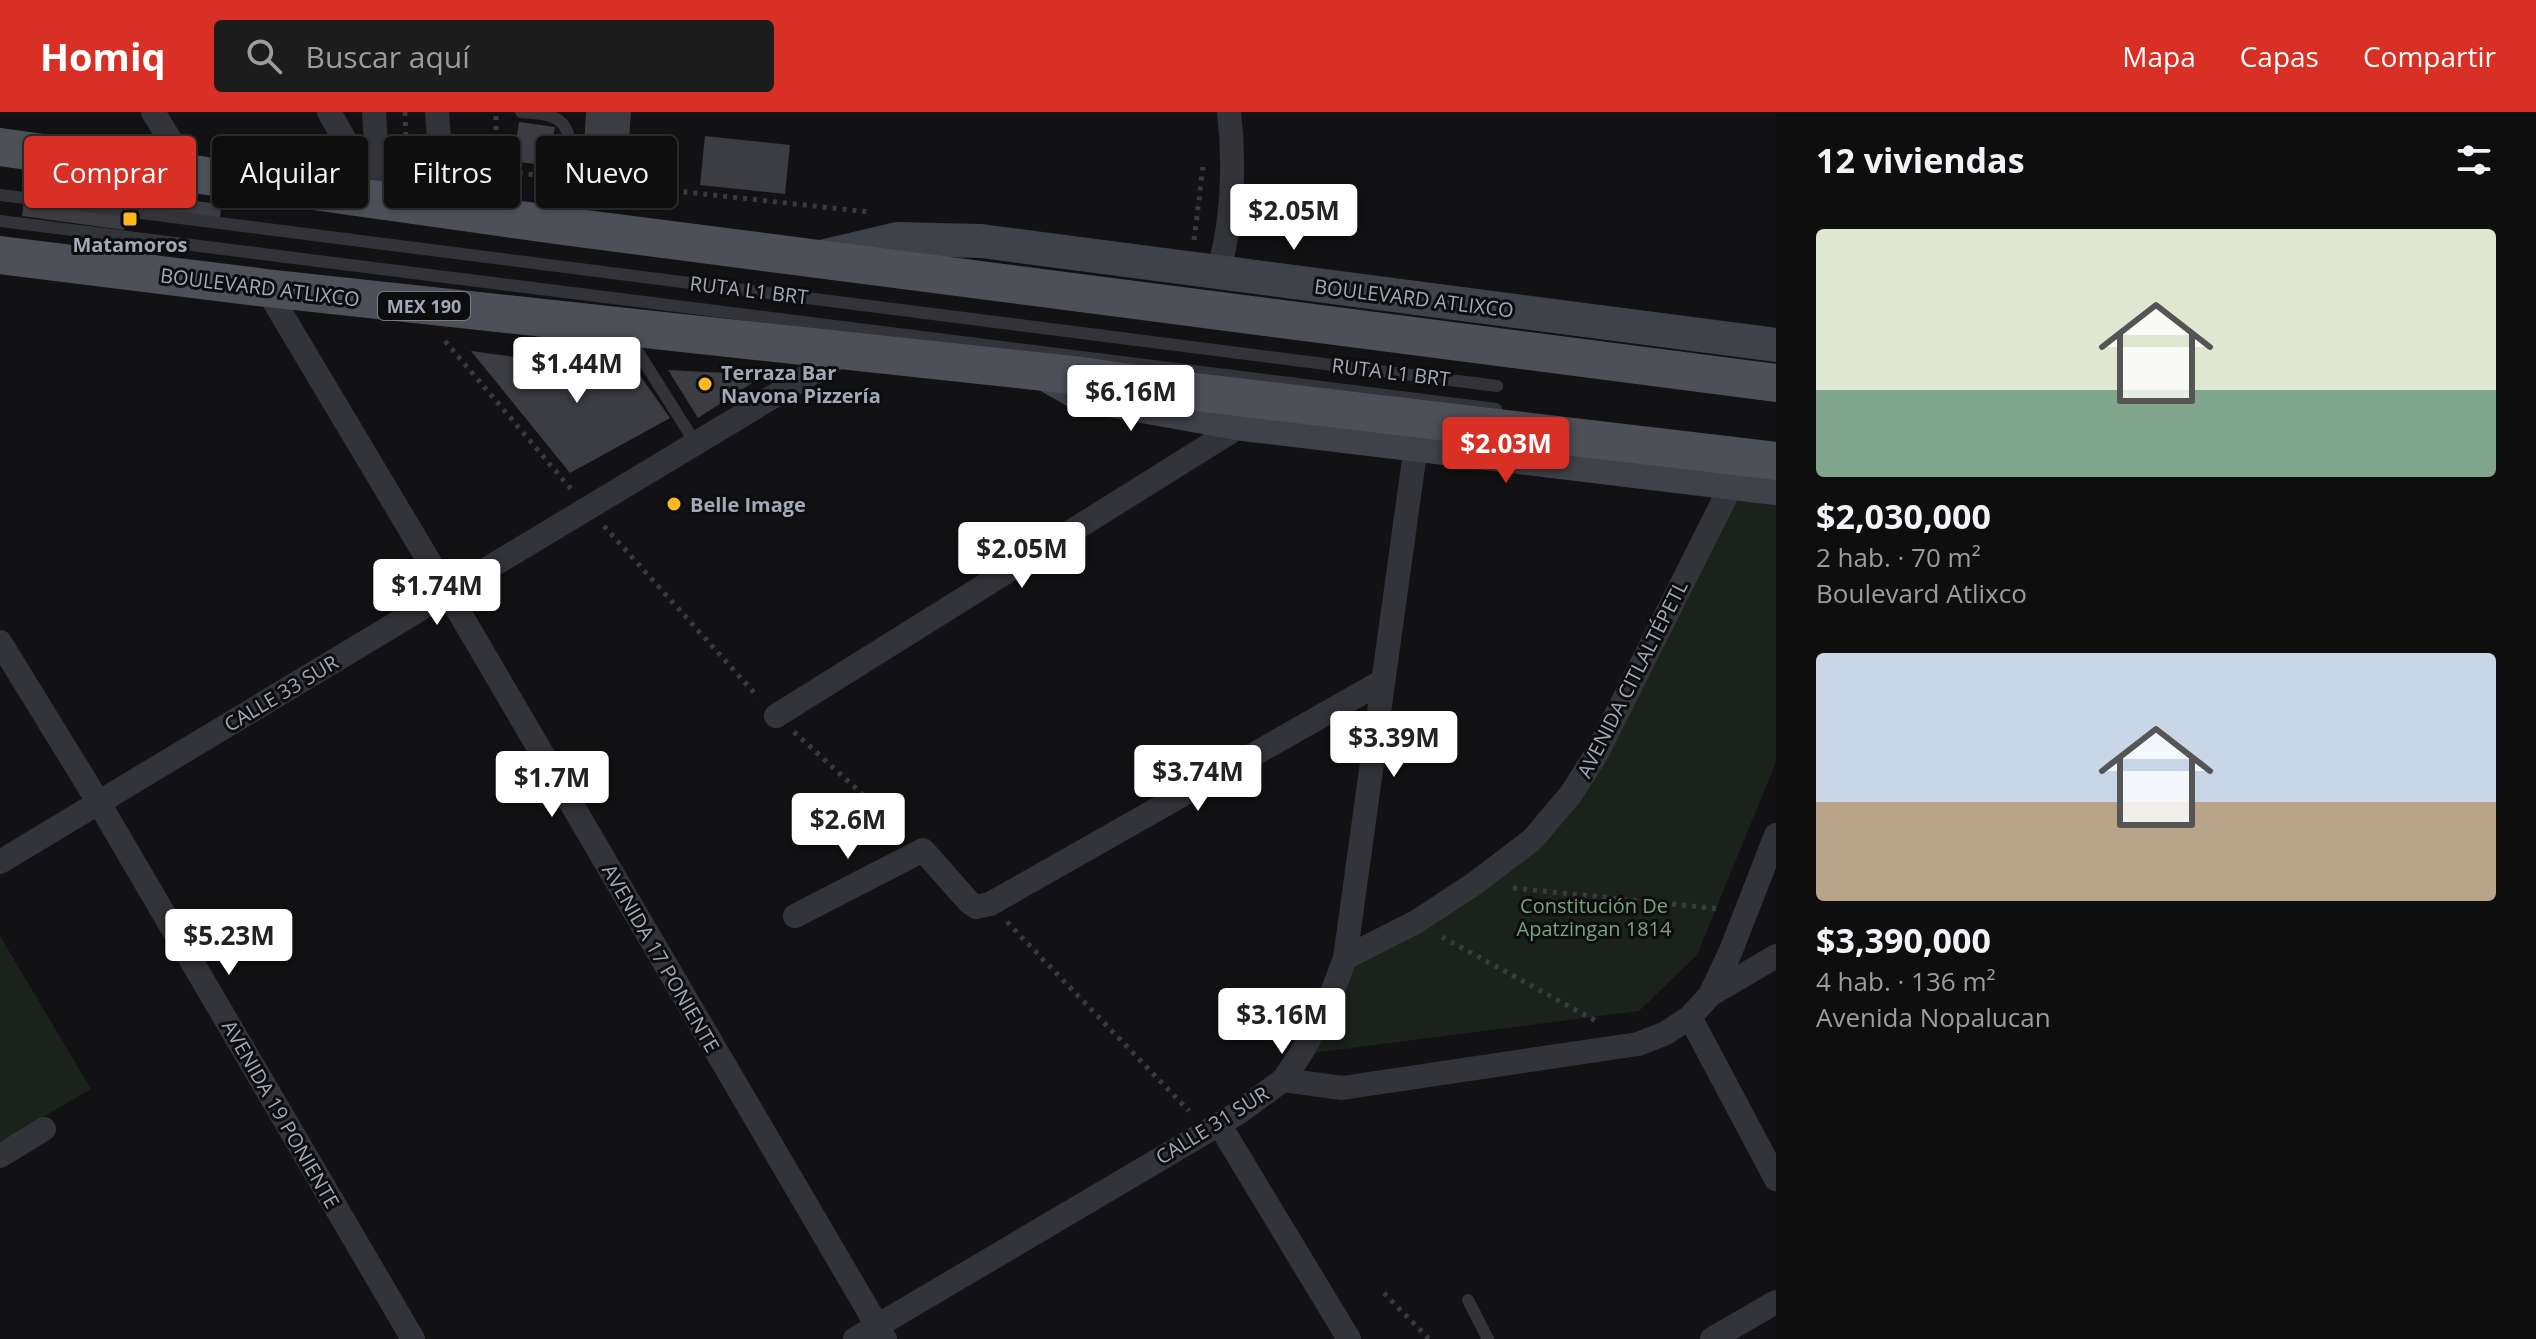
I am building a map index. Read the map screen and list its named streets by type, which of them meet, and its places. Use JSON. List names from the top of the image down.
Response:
{
  "streets": {
    "main road": ["BOULEVARD ATLIXCO", "MEX 190"],
    "street": [
      "AVENIDA CITLALTÉPETL",
      "CALLE 33 SUR",
      "AVENIDA 17 PONIENTE",
      "AVENIDA 19 PONIENTE",
      "CALLE 31 SUR"
    ],
    "lane": ["RUTA L1 BRT"]
  },
  "crossings": [
    ["BOULEVARD ATLIXCO", "AVENIDA CITLALTÉPETL"],
    ["BOULEVARD ATLIXCO", "CALLE 33 SUR"],
    ["BOULEVARD ATLIXCO", "AVENIDA 17 PONIENTE"],
    ["CALLE 33 SUR", "AVENIDA 17 PONIENTE"],
    ["CALLE 33 SUR", "AVENIDA 19 PONIENTE"],
    ["AVENIDA 17 PONIENTE", "CALLE 31 SUR"]
  ],
  "parks": ["Constitución De Apatzingan 1814"],
  "places": {
    "transit": ["Matamoros"],
    "other": ["Terraza Bar Navona Pizzería", "Belle Image"]
  },
  "page": {
    "header": "Homiq",
    "search": "Buscar aquí",
    "nav": ["Mapa", "Capas", "Compartir"],
    "heading": "12 viviendas",
    "chip": [
      "Comprar",
      "Alquilar",
      "Filtros",
      "Nuevo"
    ],
    "price": [
      "$2.05M",
      "$1.44M",
      "$6.16M",
      "$2.03M",
      "$2.05M",
      "$1.74M",
      "$3.39M",
      "$3.74M",
      "$1.7M",
      "$2.6M",
      "$5.23M",
      "$3.16M"
    ],
    "list": [
      {
        "name": "$2,030,000",
        "note": "2 hab. · 70 m² · Boulevard Atlixco"
      },
      {
        "name": "$3,390,000",
        "note": "4 hab. · 136 m² · Avenida Nopalucan"
      }
    ]
  }
}
